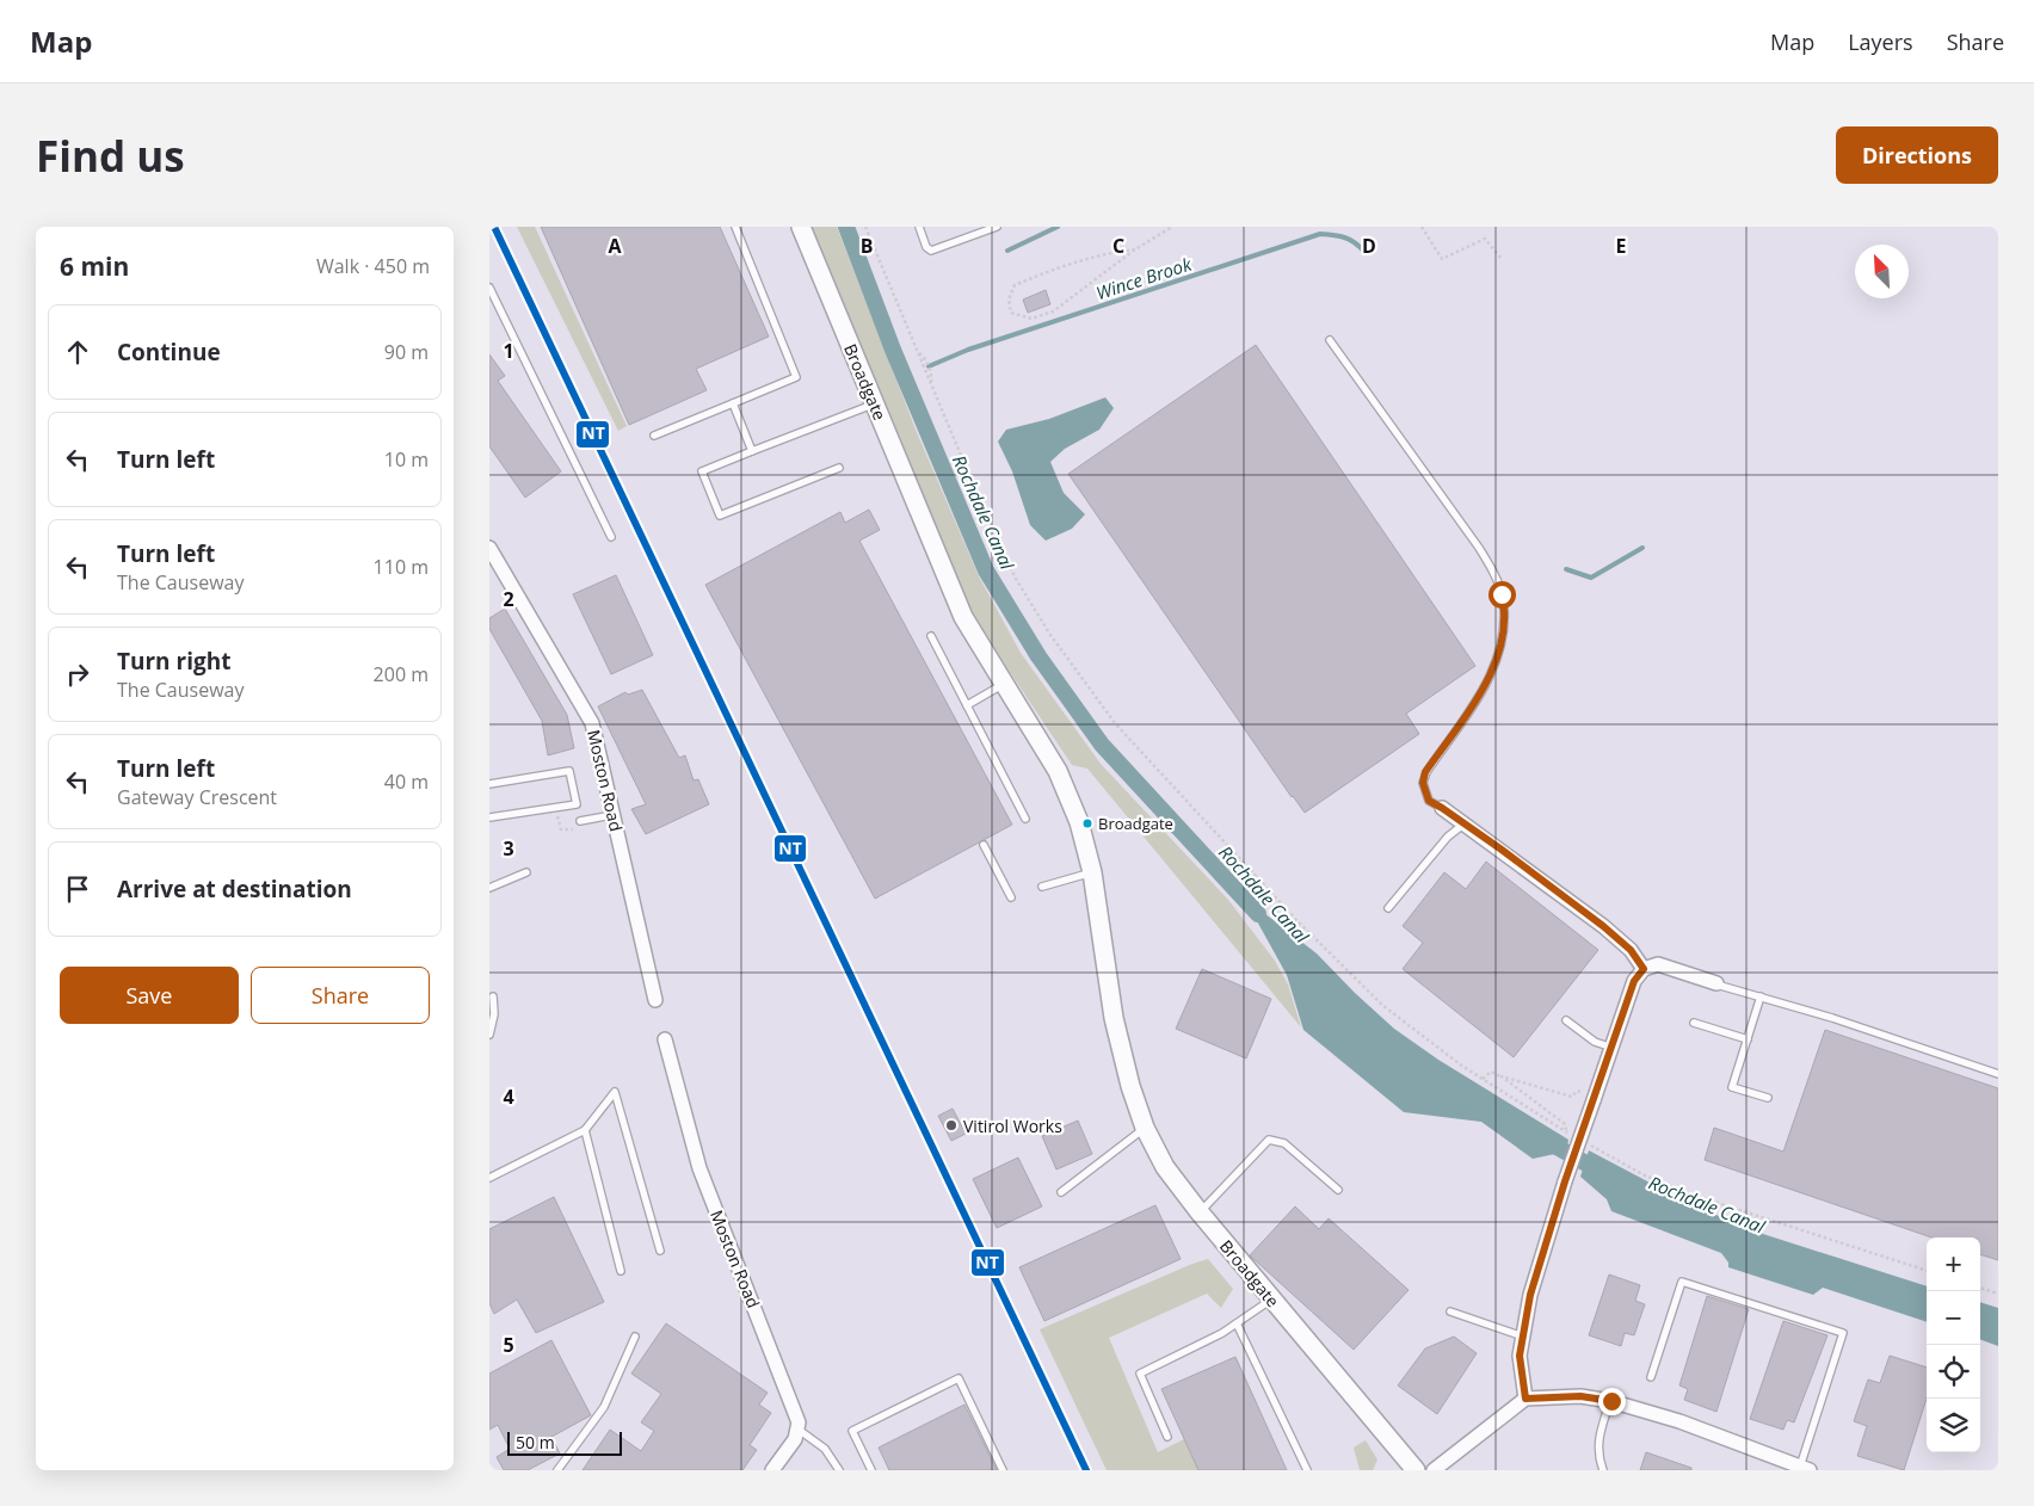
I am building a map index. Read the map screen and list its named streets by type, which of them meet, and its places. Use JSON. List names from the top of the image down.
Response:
{
  "streets": {
    "street": ["Broadgate", "Moston Road"]
  },
  "water": ["Wince Brook", "Rochdale Canal"],
  "places": ["Broadgate", "Vitirol Works"],
  "lines": ["transit line NT"],
  "scale_bar": "50 m",
  "north": "top left",
  "page": {
    "header": "Map",
    "nav": ["Map", "Layers", "Share"],
    "buttons": [
      "Directions",
      ["Save", "Share"]
    ],
    "title": "Find us",
    "heading": ["6 min", "Walk · 450 m"],
    "list": [
      ["Continue", "90 m"],
      ["Turn left", "10 m"],
      ["Turn left", "The Causeway", "110 m"],
      ["Turn right", "The Causeway", "200 m"],
      ["Turn left", "Gateway Crescent", "40 m"],
      "Arrive at destination"
    ],
    "map_buttons": ["+", "−"],
    "scale": "50 m"
  },
  "grid": {
    "columns": [
      "A",
      "B",
      "C",
      "D",
      "E"
    ],
    "rows": [
      "1",
      "2",
      "3",
      "4",
      "5"
    ]
  }
}
